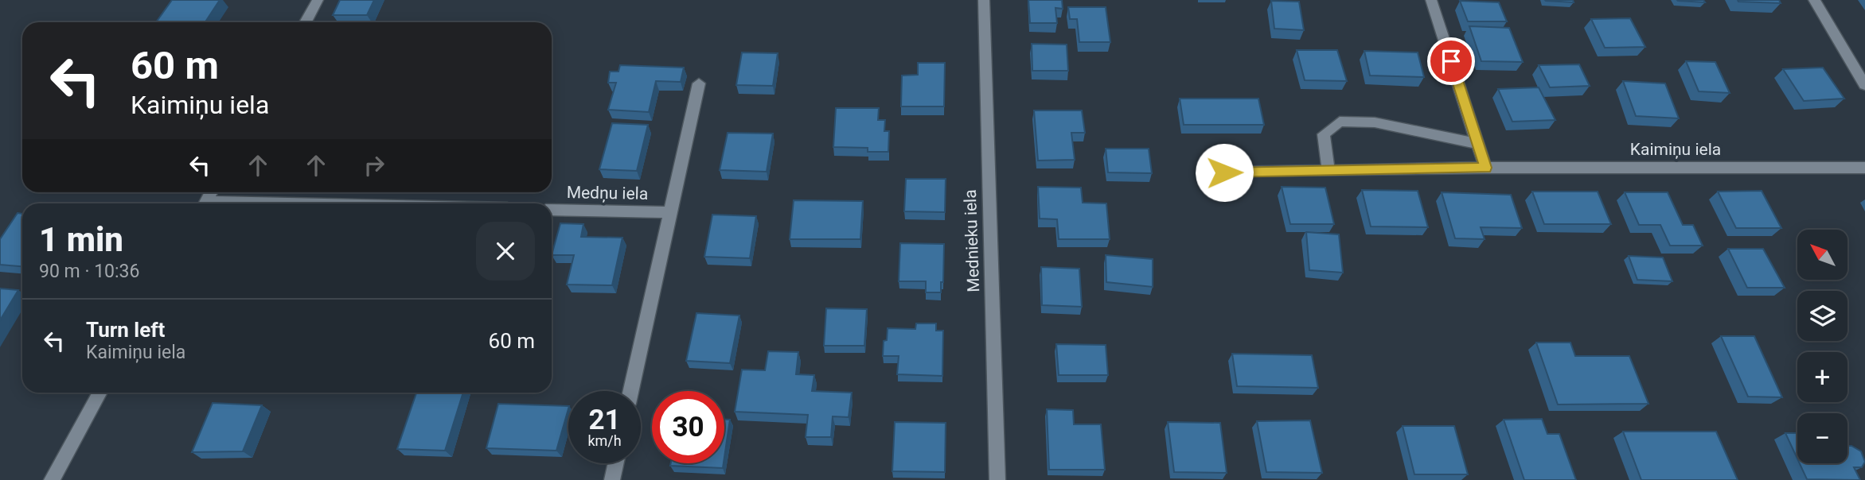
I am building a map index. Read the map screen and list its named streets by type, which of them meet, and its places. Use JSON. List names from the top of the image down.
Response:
{
  "streets": {
    "street": ["Kaimiņu iela", "Medņu iela", "Mednieku iela"]
  },
  "north": "top left",
  "page": {
    "turn": ["60 m", "Kaimiņu iela"],
    "heading": ["1 min", "90 m · 10:36"],
    "map_buttons": ["+", "−"],
    "list": [
      {
        "name": "Turn left",
        "note": "Kaimiņu iela",
        "value": "60 m"
      }
    ],
    "speed": "21 km/h",
    "limit": "30"
  }
}
